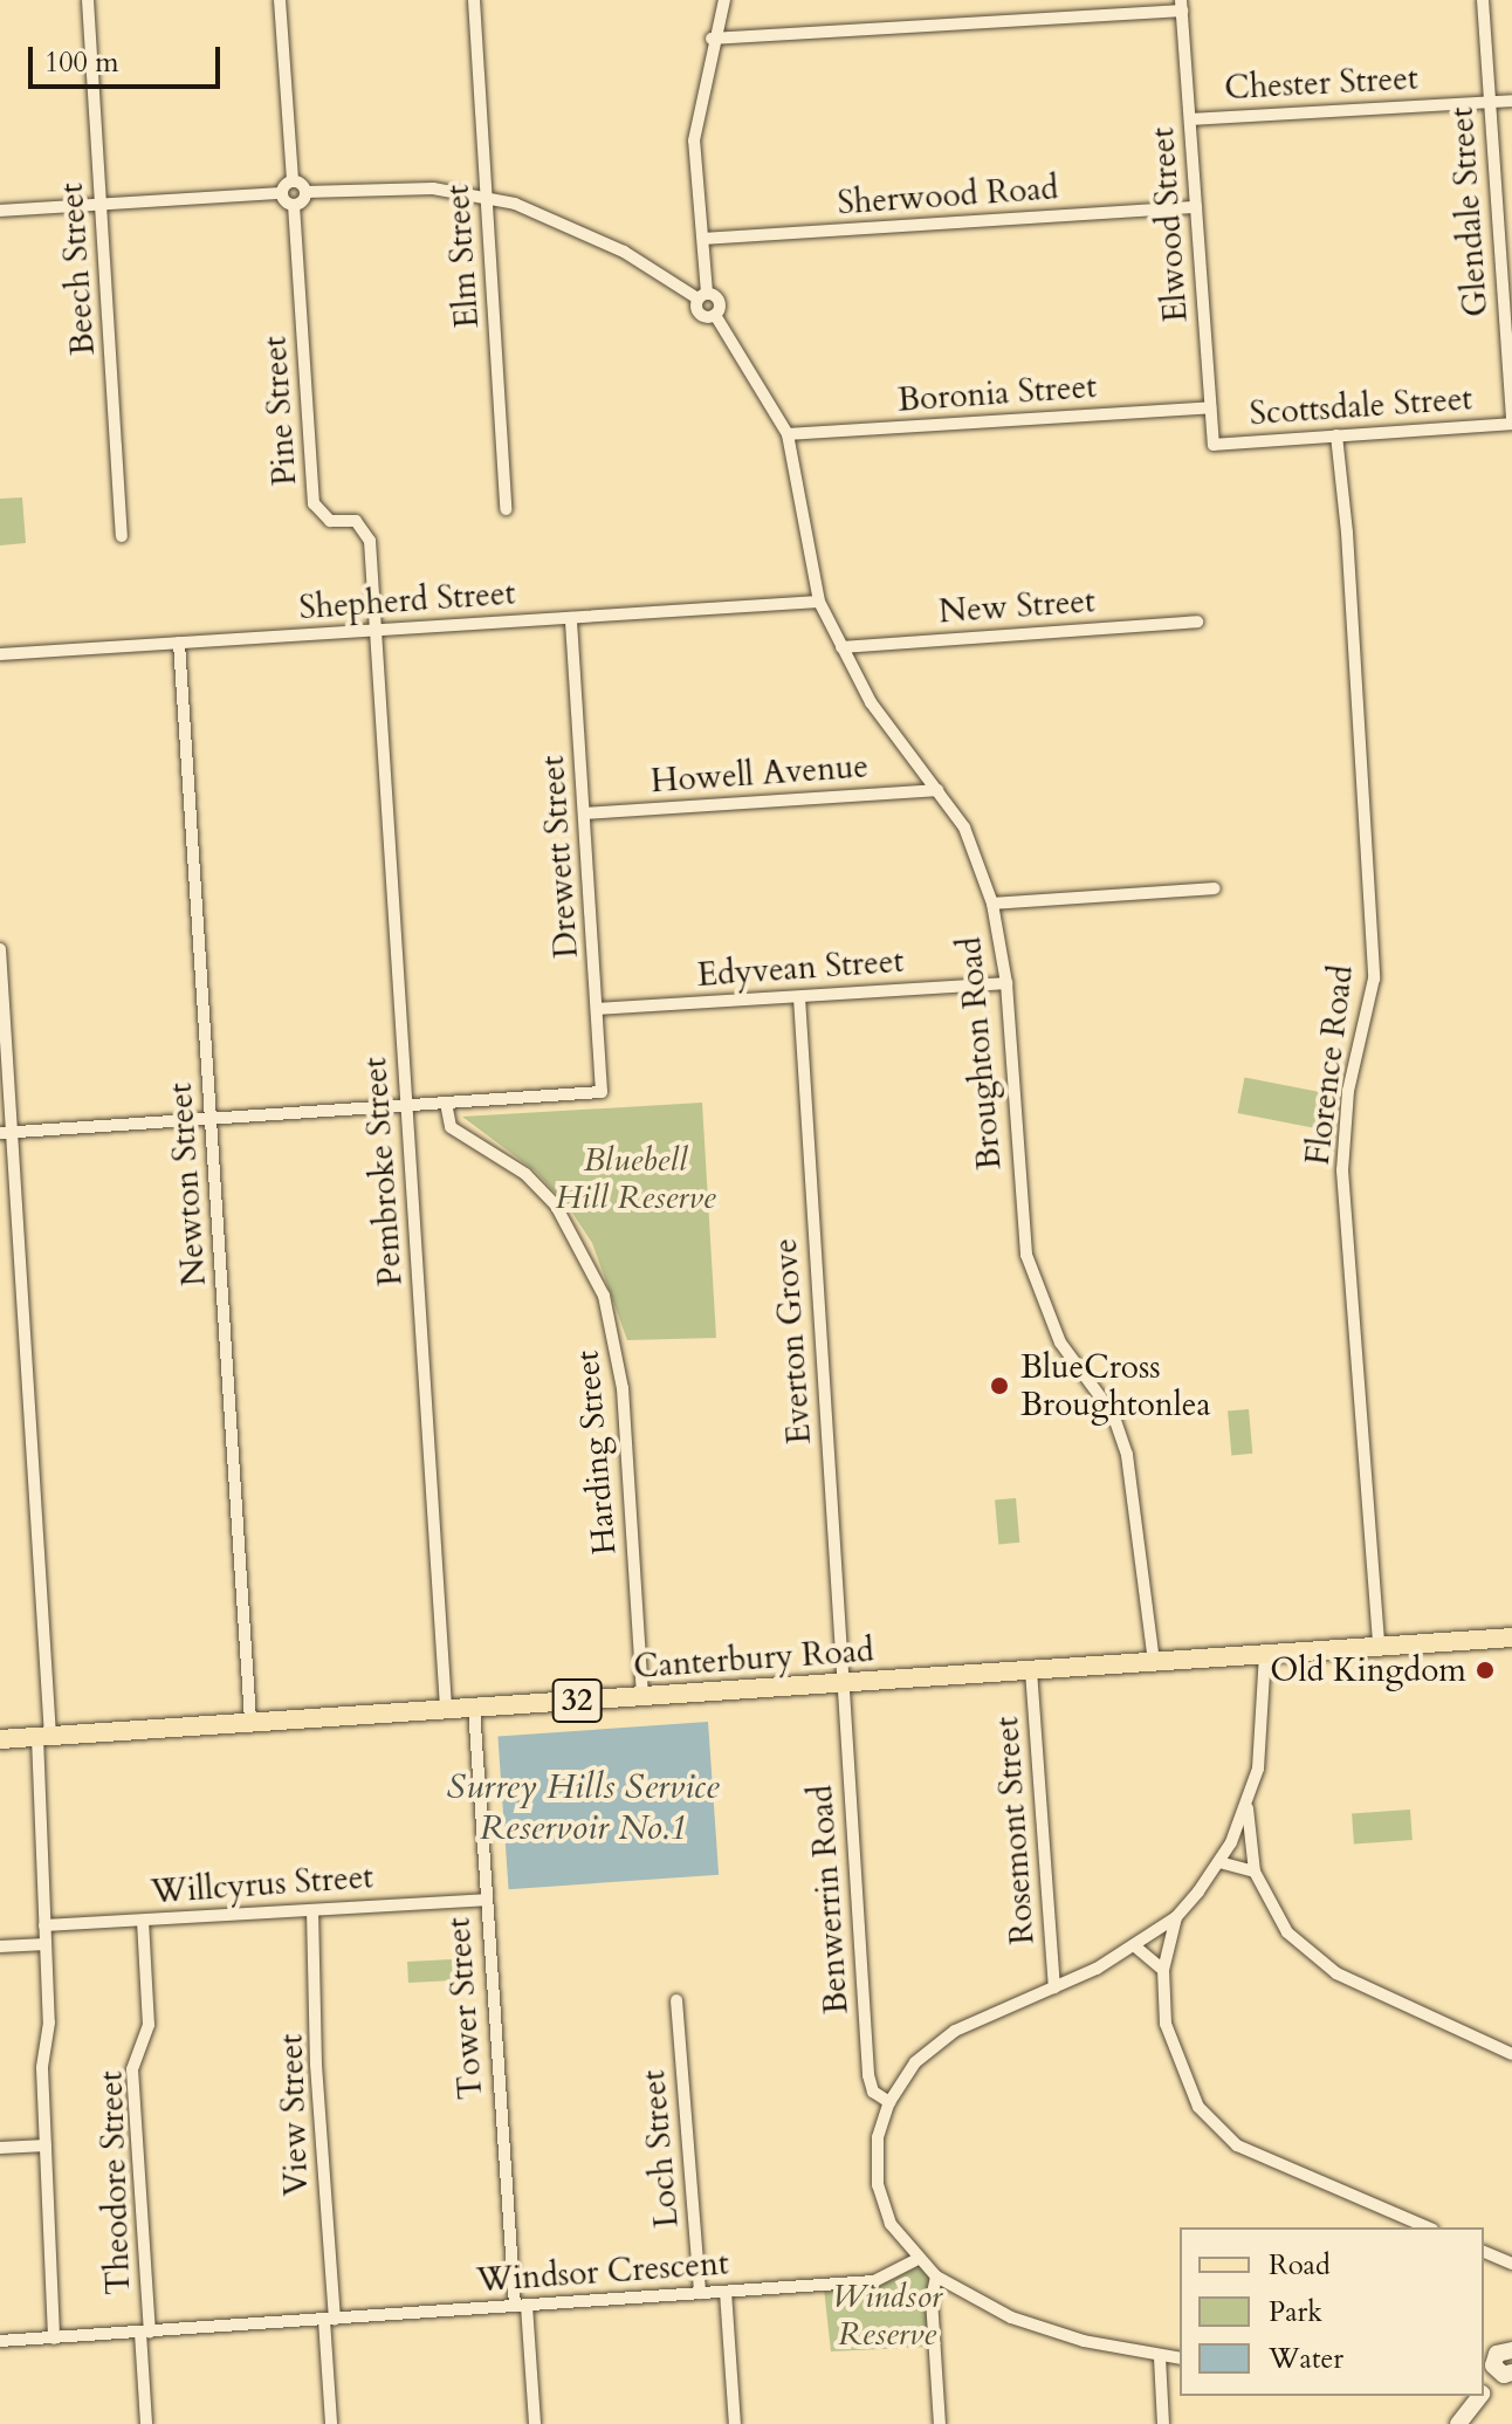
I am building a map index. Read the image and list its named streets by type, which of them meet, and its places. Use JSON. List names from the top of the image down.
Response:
{
  "streets": {
    "main road": ["Canterbury Road", "32"],
    "street": [
      "Chester Street",
      "Sherwood Road",
      "Glendale Street",
      "Elwood Street",
      "Elm Street",
      "Beech Street",
      "Boronia Street",
      "Scottsdale Street",
      "Pine Street",
      "Shepherd Street",
      "New Street",
      "Howell Avenue",
      "Drewett Street",
      "Edyvean Street",
      "Broughton Road",
      "Florence Road",
      "Pembroke Street",
      "Newton Street",
      "Everton Grove",
      "Harding Street",
      "Rosemont Street",
      "Willcyrus Street",
      "Benwerrin Road",
      "Tower Street",
      "View Street",
      "Loch Street",
      "Theodore Street",
      "Windsor Crescent"
    ]
  },
  "crossings": [
    ["Chester Street", "Glendale Street"],
    ["Chester Street", "Elwood Street"],
    ["Sherwood Road", "Elwood Street"],
    ["Glendale Street", "Scottsdale Street"],
    ["Elwood Street", "Boronia Street"],
    ["Elwood Street", "Scottsdale Street"],
    ["Boronia Street", "Broughton Road"],
    ["Scottsdale Street", "Florence Road"],
    ["Pine Street", "Shepherd Street"],
    ["Pine Street", "Pembroke Street"],
    ["Shepherd Street", "Drewett Street"],
    ["Shepherd Street", "Broughton Road"],
    ["Shepherd Street", "Pembroke Street"],
    ["Shepherd Street", "Newton Street"],
    ["New Street", "Broughton Road"],
    ["Howell Avenue", "Drewett Street"],
    ["Howell Avenue", "Broughton Road"],
    ["Drewett Street", "Edyvean Street"],
    ["Drewett Street", "Harding Street"],
    ["Edyvean Street", "Broughton Road"],
    ["Edyvean Street", "Everton Grove"],
    ["Broughton Road", "Canterbury Road"],
    ["Florence Road", "Canterbury Road"],
    ["Pembroke Street", "Canterbury Road"],
    ["Newton Street", "Canterbury Road"],
    ["Everton Grove", "Canterbury Road"],
    ["Everton Grove", "Benwerrin Road"],
    ["Harding Street", "Canterbury Road"],
    ["Canterbury Road", "Rosemont Street"],
    ["Canterbury Road", "Benwerrin Road"],
    ["Canterbury Road", "Tower Street"],
    ["Willcyrus Street", "Tower Street"],
    ["Willcyrus Street", "View Street"],
    ["Willcyrus Street", "Theodore Street"],
    ["Tower Street", "Windsor Crescent"],
    ["View Street", "Windsor Crescent"],
    ["Loch Street", "Windsor Crescent"],
    ["Theodore Street", "Windsor Crescent"]
  ],
  "water": ["Surrey Hills Service Reservoir No.1"],
  "parks": ["Bluebell Hill Reserve", "Windsor Reserve"],
  "places": ["BlueCross Broughtonlea", "Old Kingdom"],
  "legend": ["Road", "Park", "Water"],
  "scale_bar": "100 m"
}
